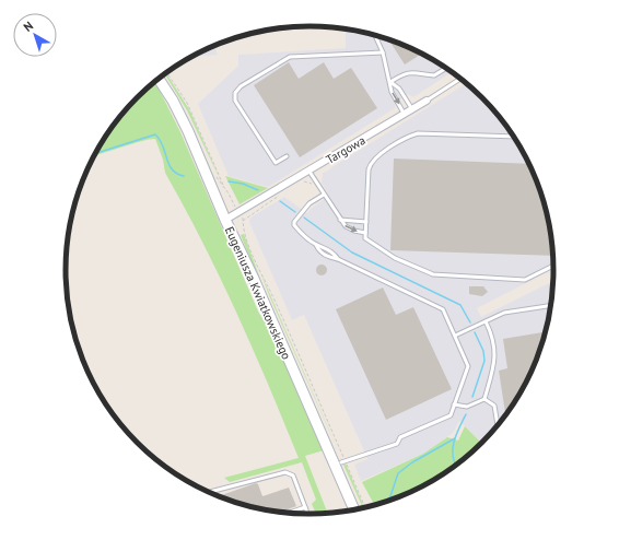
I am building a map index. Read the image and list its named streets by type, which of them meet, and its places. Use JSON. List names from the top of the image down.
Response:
{
  "streets": {
    "main road": ["Eugeniusza Kwiatkowskiego"],
    "street": ["Targowa"]
  },
  "crossings": [
    ["Targowa", "Eugeniusza Kwiatkowskiego"]
  ],
  "north": "top left"
}
